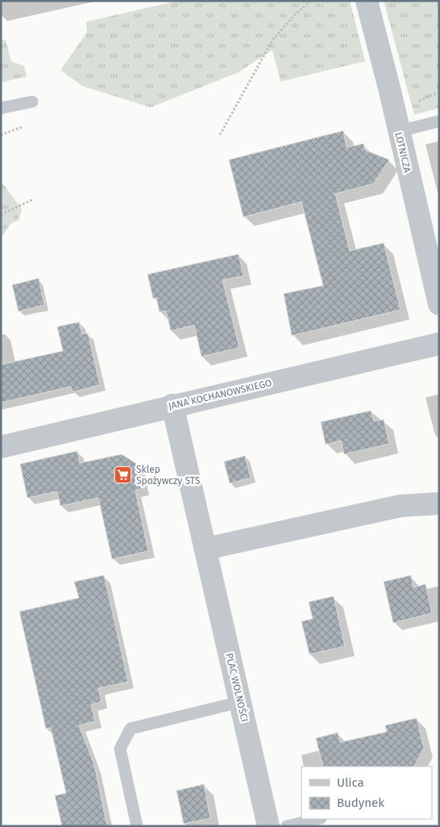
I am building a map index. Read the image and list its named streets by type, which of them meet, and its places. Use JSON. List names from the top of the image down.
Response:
{
  "streets": {
    "street": ["LOTNICZA", "JANA KOCHANOWSKIEGO", "PLAC WOLNOŚCI"]
  },
  "crossings": [
    ["JANA KOCHANOWSKIEGO", "PLAC WOLNOŚCI"]
  ],
  "places": {
    "supermarket": ["Sklep Spożywczy STS"]
  },
  "legend": ["Ulica", "Budynek"]
}
